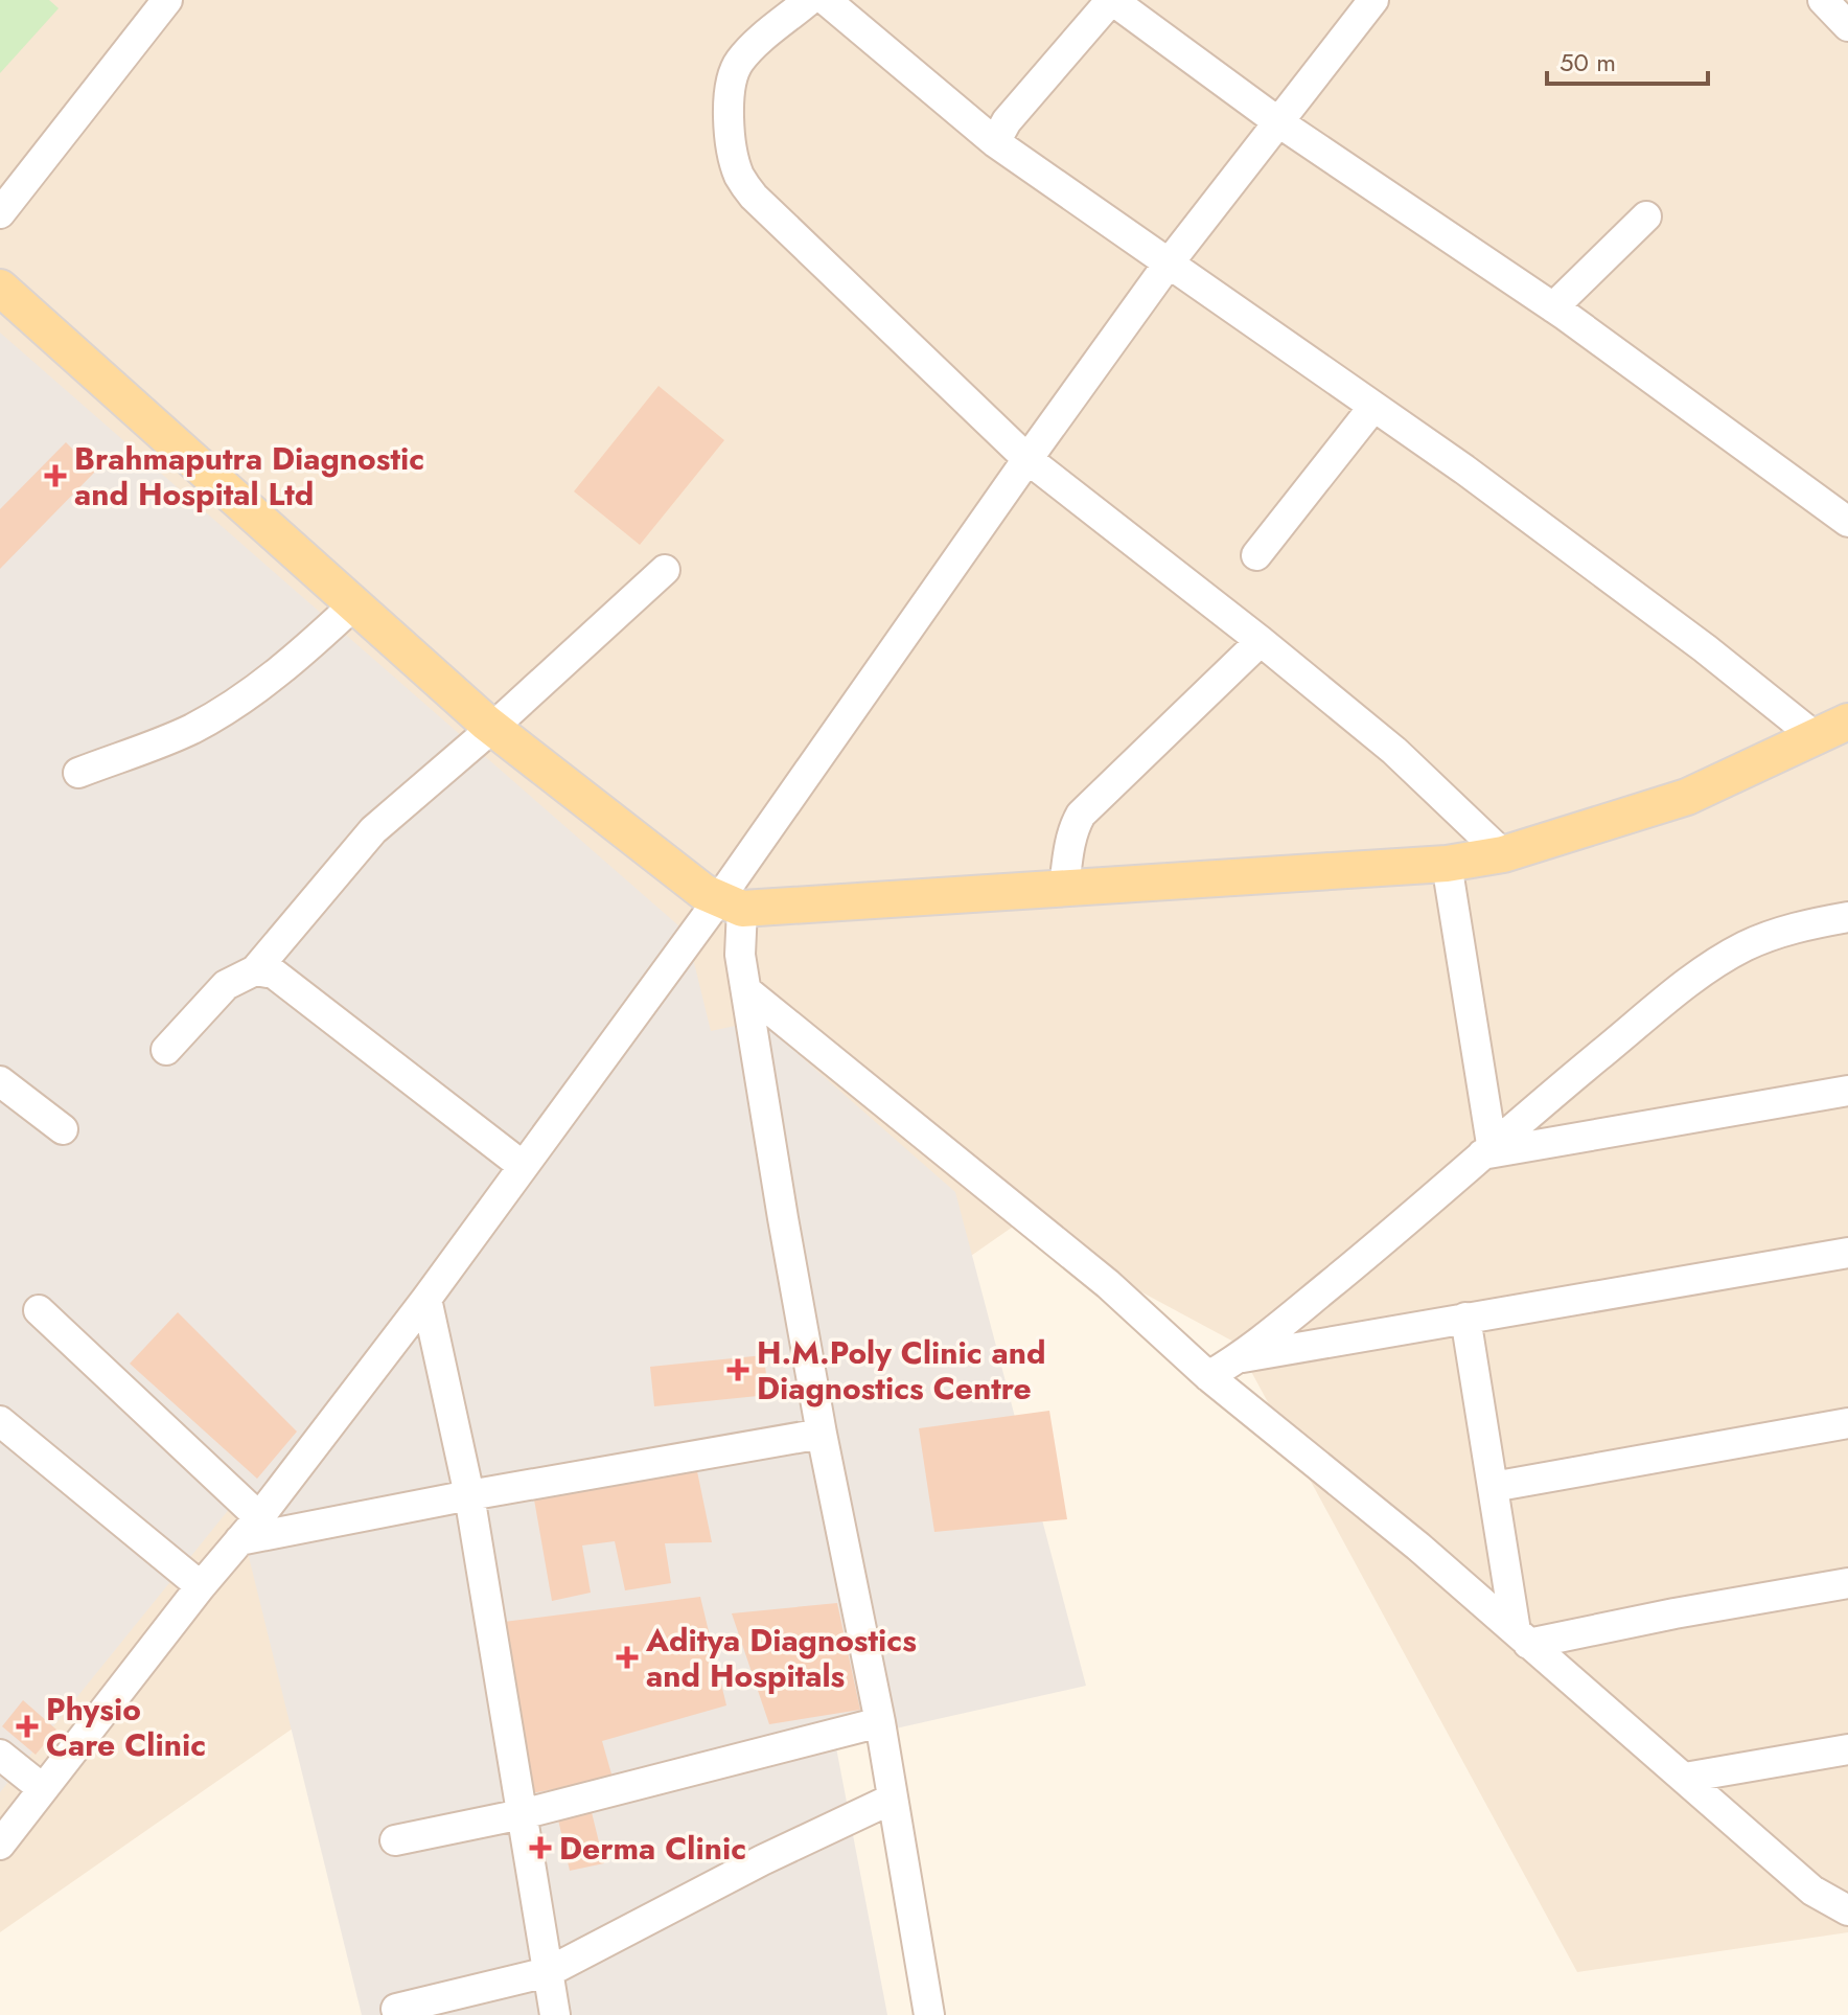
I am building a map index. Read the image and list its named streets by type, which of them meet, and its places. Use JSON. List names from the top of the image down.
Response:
{
  "places": {
    "health": [
      "Brahmaputra Diagnostic and Hospital Ltd",
      "H.M.Poly Clinic and Diagnostics Centre",
      "Aditya Diagnostics and Hospitals",
      "Physio Care Clinic",
      "Derma Clinic"
    ]
  },
  "scale_bar": "50 m"
}
